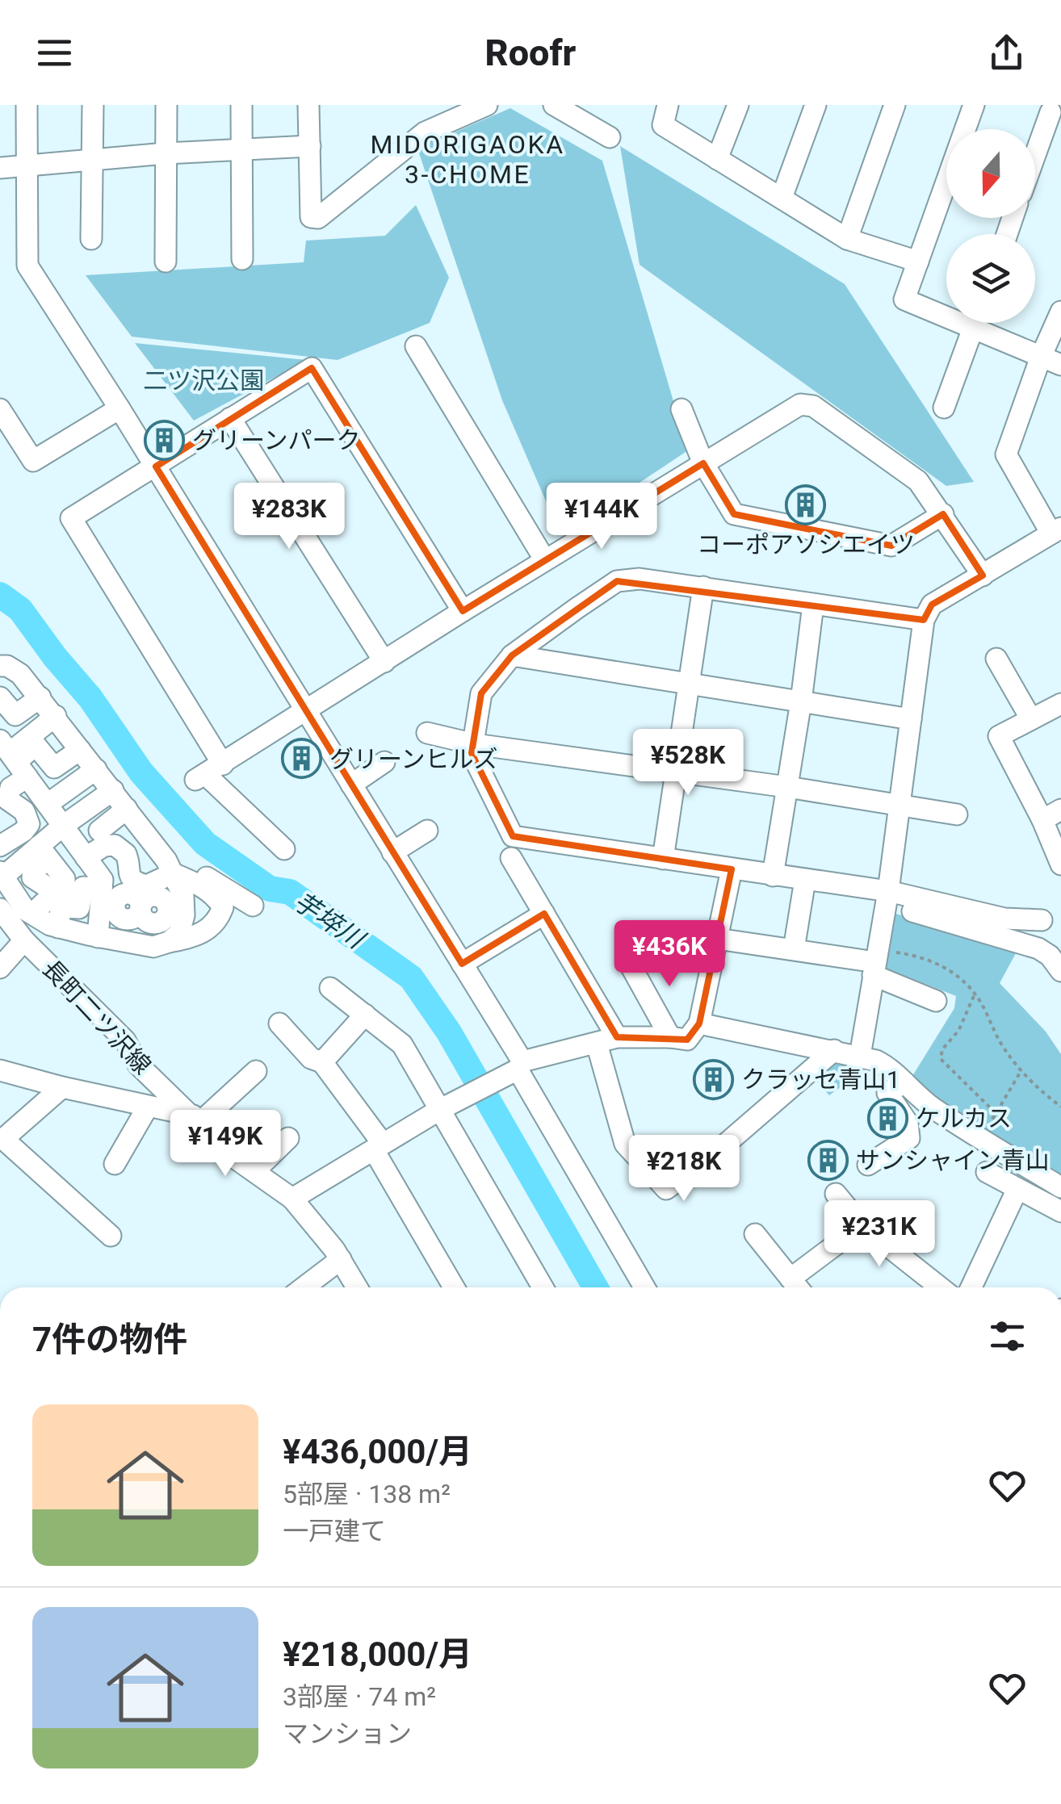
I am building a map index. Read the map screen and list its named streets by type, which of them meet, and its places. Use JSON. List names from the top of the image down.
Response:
{
  "streets": {
    "street": ["長町二ツ沢線"]
  },
  "districts": ["MIDORIGAOKA 3-CHOME"],
  "water": ["芋埣川"],
  "parks": ["二ツ沢公園"],
  "places": {
    "building": [
      "グリーンパーク",
      "コーポアソシエイツ",
      "グリーンヒルズ",
      "クラッセ青山1",
      "ケルカス",
      "サンシャイン青山"
    ]
  },
  "north": "bottom",
  "page": {
    "header": "Roofr",
    "price": [
      "¥283K",
      "¥144K",
      "¥528K",
      "¥436K",
      "¥149K",
      "¥218K",
      "¥231K"
    ],
    "heading": "7件の物件",
    "list": [
      {
        "name": "¥436,000/月",
        "note": "5部屋 · 138 m² · 一戸建て"
      },
      {
        "name": "¥218,000/月",
        "note": "3部屋 · 74 m² · マンション"
      }
    ]
  }
}
